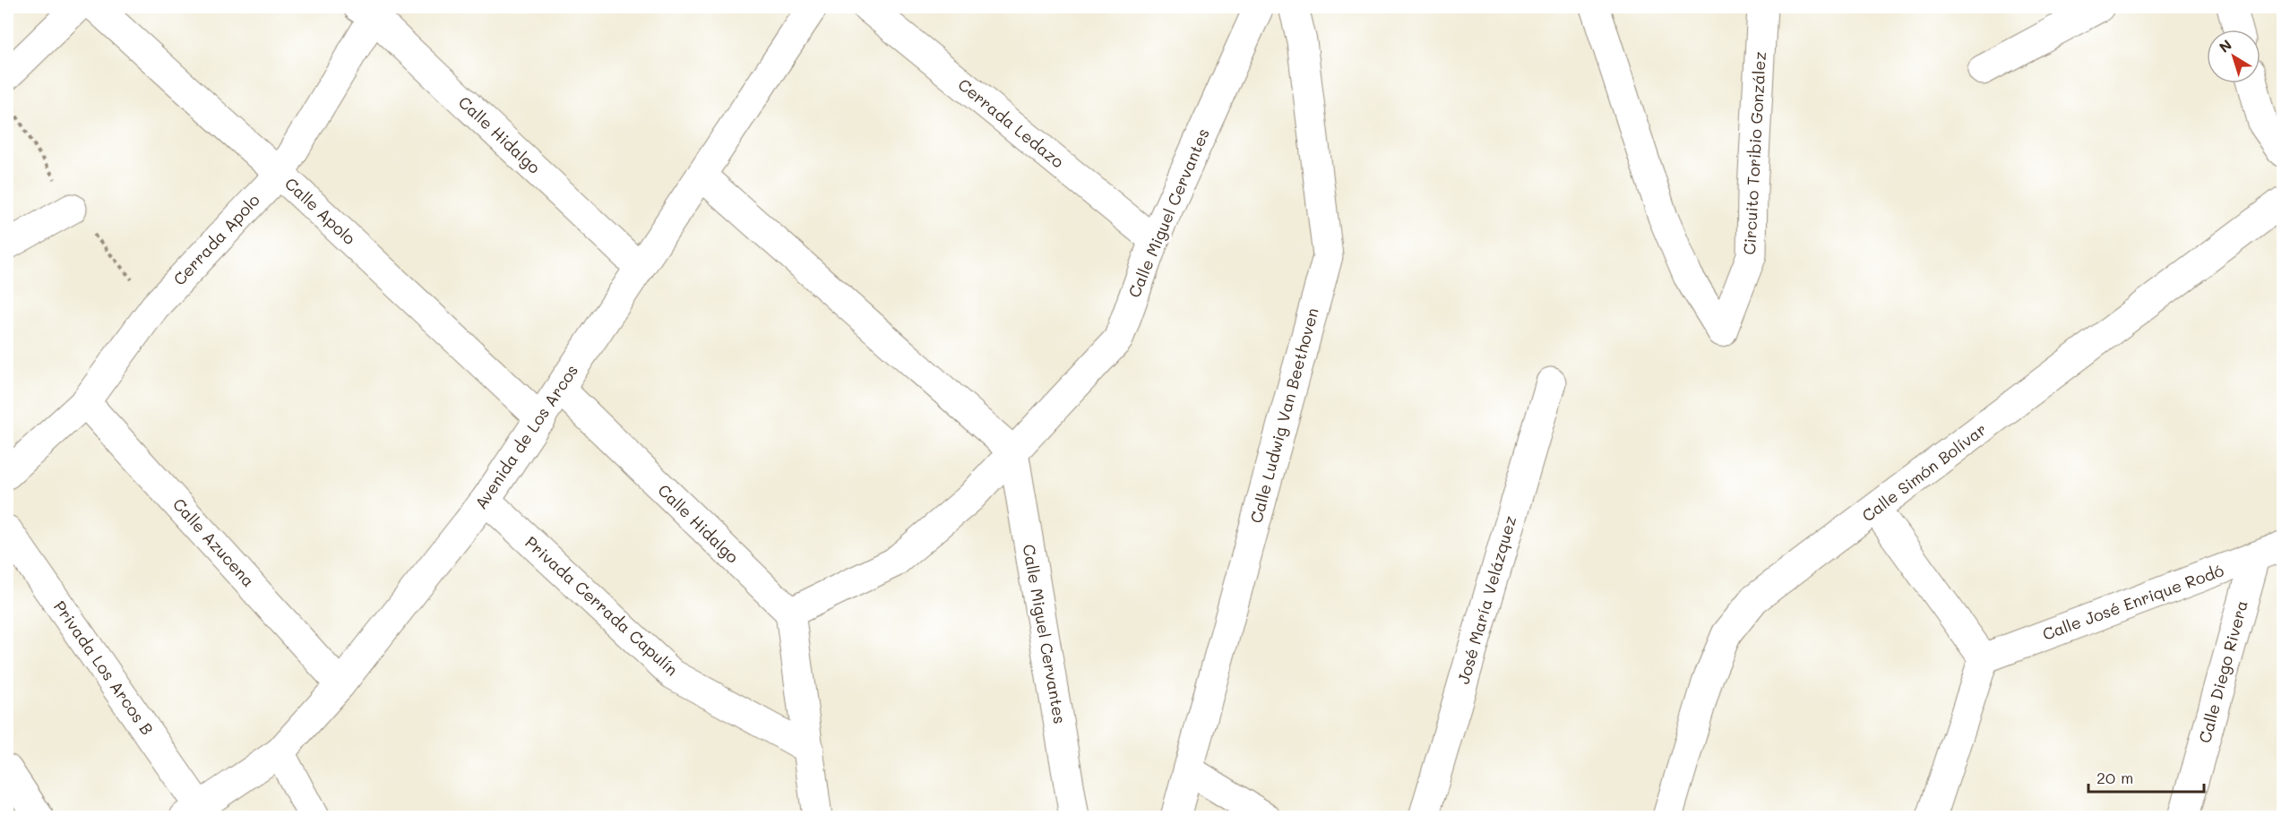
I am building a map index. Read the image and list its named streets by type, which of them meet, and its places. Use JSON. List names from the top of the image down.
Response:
{
  "streets": {
    "street": [
      "Cerrada Ledazo",
      "Calle Hidalgo",
      "Circuito Toribio González",
      "Calle Apolo",
      "Calle Miguel Cervantes",
      "Cerrada Apolo",
      "Calle Ludwig Van Beethoven",
      "Avenida de Los Arcos",
      "Calle Simón Bolívar",
      "Calle Azucena",
      "José María Velázquez",
      "Calle José Enrique Rodó",
      "Privada Cerrada Capulín",
      "Privada Los Arcos B",
      "Calle Diego Rivera"
    ]
  },
  "crossings": [
    ["Cerrada Ledazo", "Calle Miguel Cervantes"],
    ["Calle Hidalgo", "Calle Miguel Cervantes"],
    ["Calle Hidalgo", "Cerrada Apolo"],
    ["Calle Hidalgo", "Avenida de Los Arcos"],
    ["Calle Apolo", "Cerrada Apolo"],
    ["Calle Apolo", "Avenida de Los Arcos"],
    ["Cerrada Apolo", "Calle Azucena"],
    ["Avenida de Los Arcos", "Calle Azucena"],
    ["Avenida de Los Arcos", "Privada Cerrada Capulín"],
    ["Avenida de Los Arcos", "Privada Los Arcos B"],
    ["Calle José Enrique Rodó", "Calle Diego Rivera"]
  ],
  "scale_bar": "20 m",
  "north": "top left"
}
